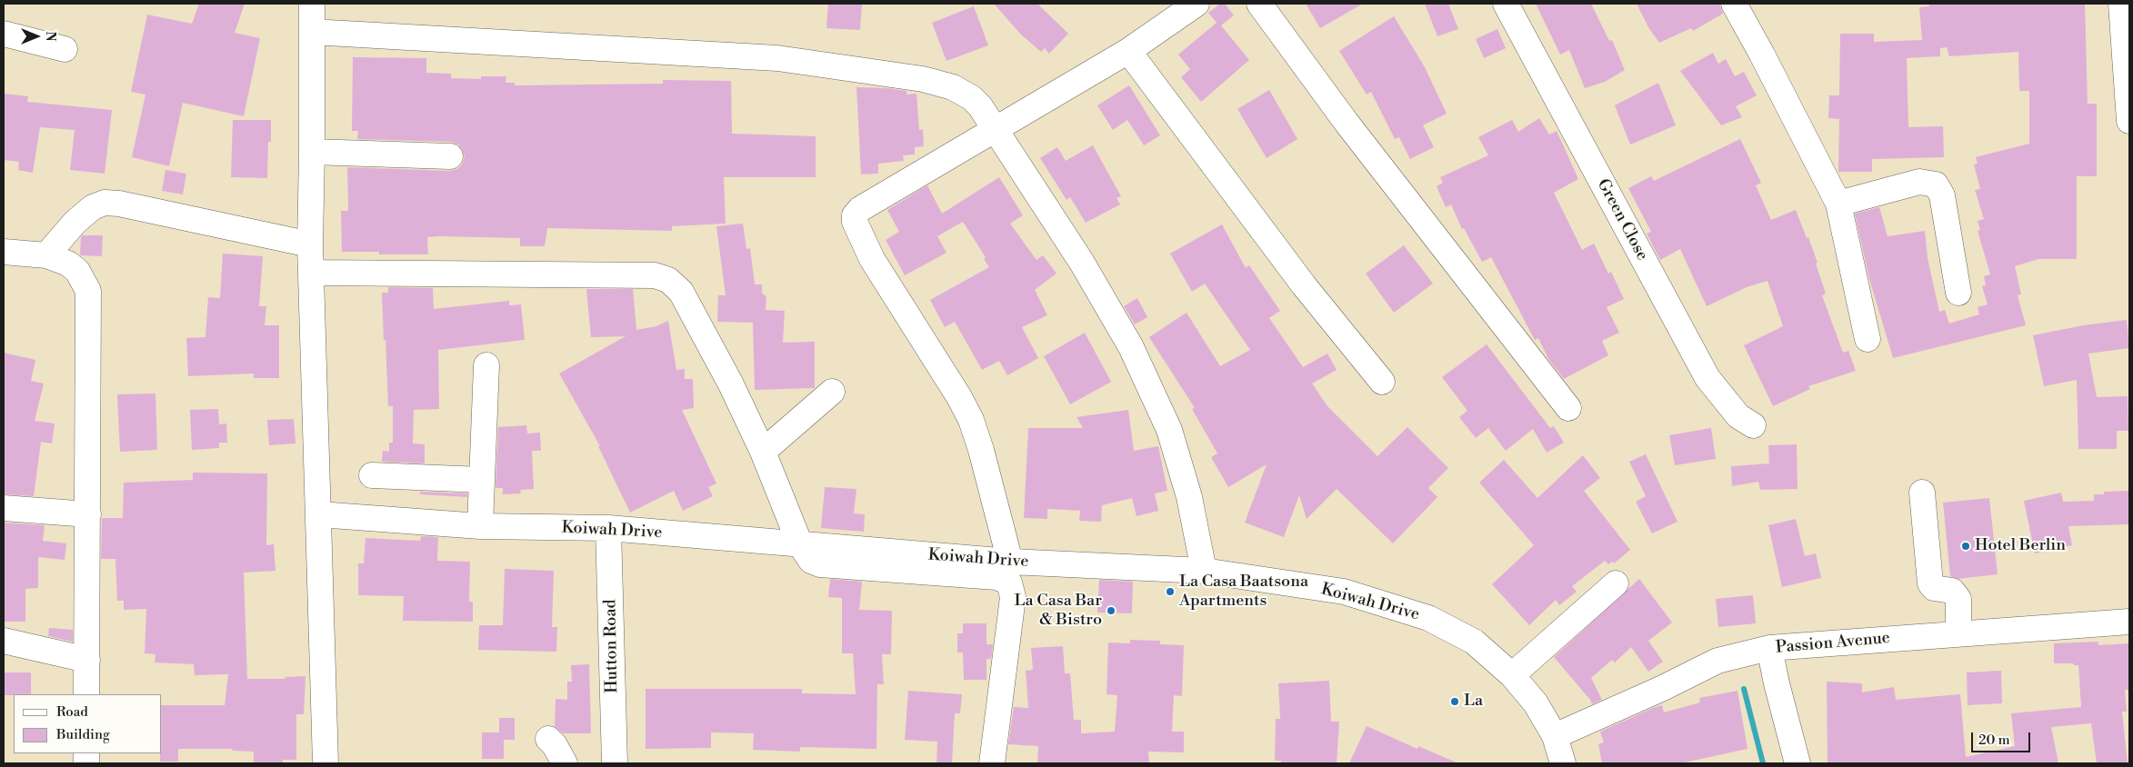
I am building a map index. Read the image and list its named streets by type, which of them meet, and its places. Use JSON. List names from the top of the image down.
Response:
{
  "streets": {
    "street": [
      "Green Close",
      "Koiwah Drive",
      "Passion Avenue",
      "Hutton Road"
    ]
  },
  "crossings": [
    ["Koiwah Drive", "Passion Avenue"],
    ["Koiwah Drive", "Hutton Road"]
  ],
  "places": [
    "Hotel Berlin",
    "La Casa Baatsona Apartments",
    "La Casa Bar & Bistro",
    "La"
  ],
  "legend": ["Road", "Building"],
  "scale_bar": "20 m",
  "north": "right"
}
